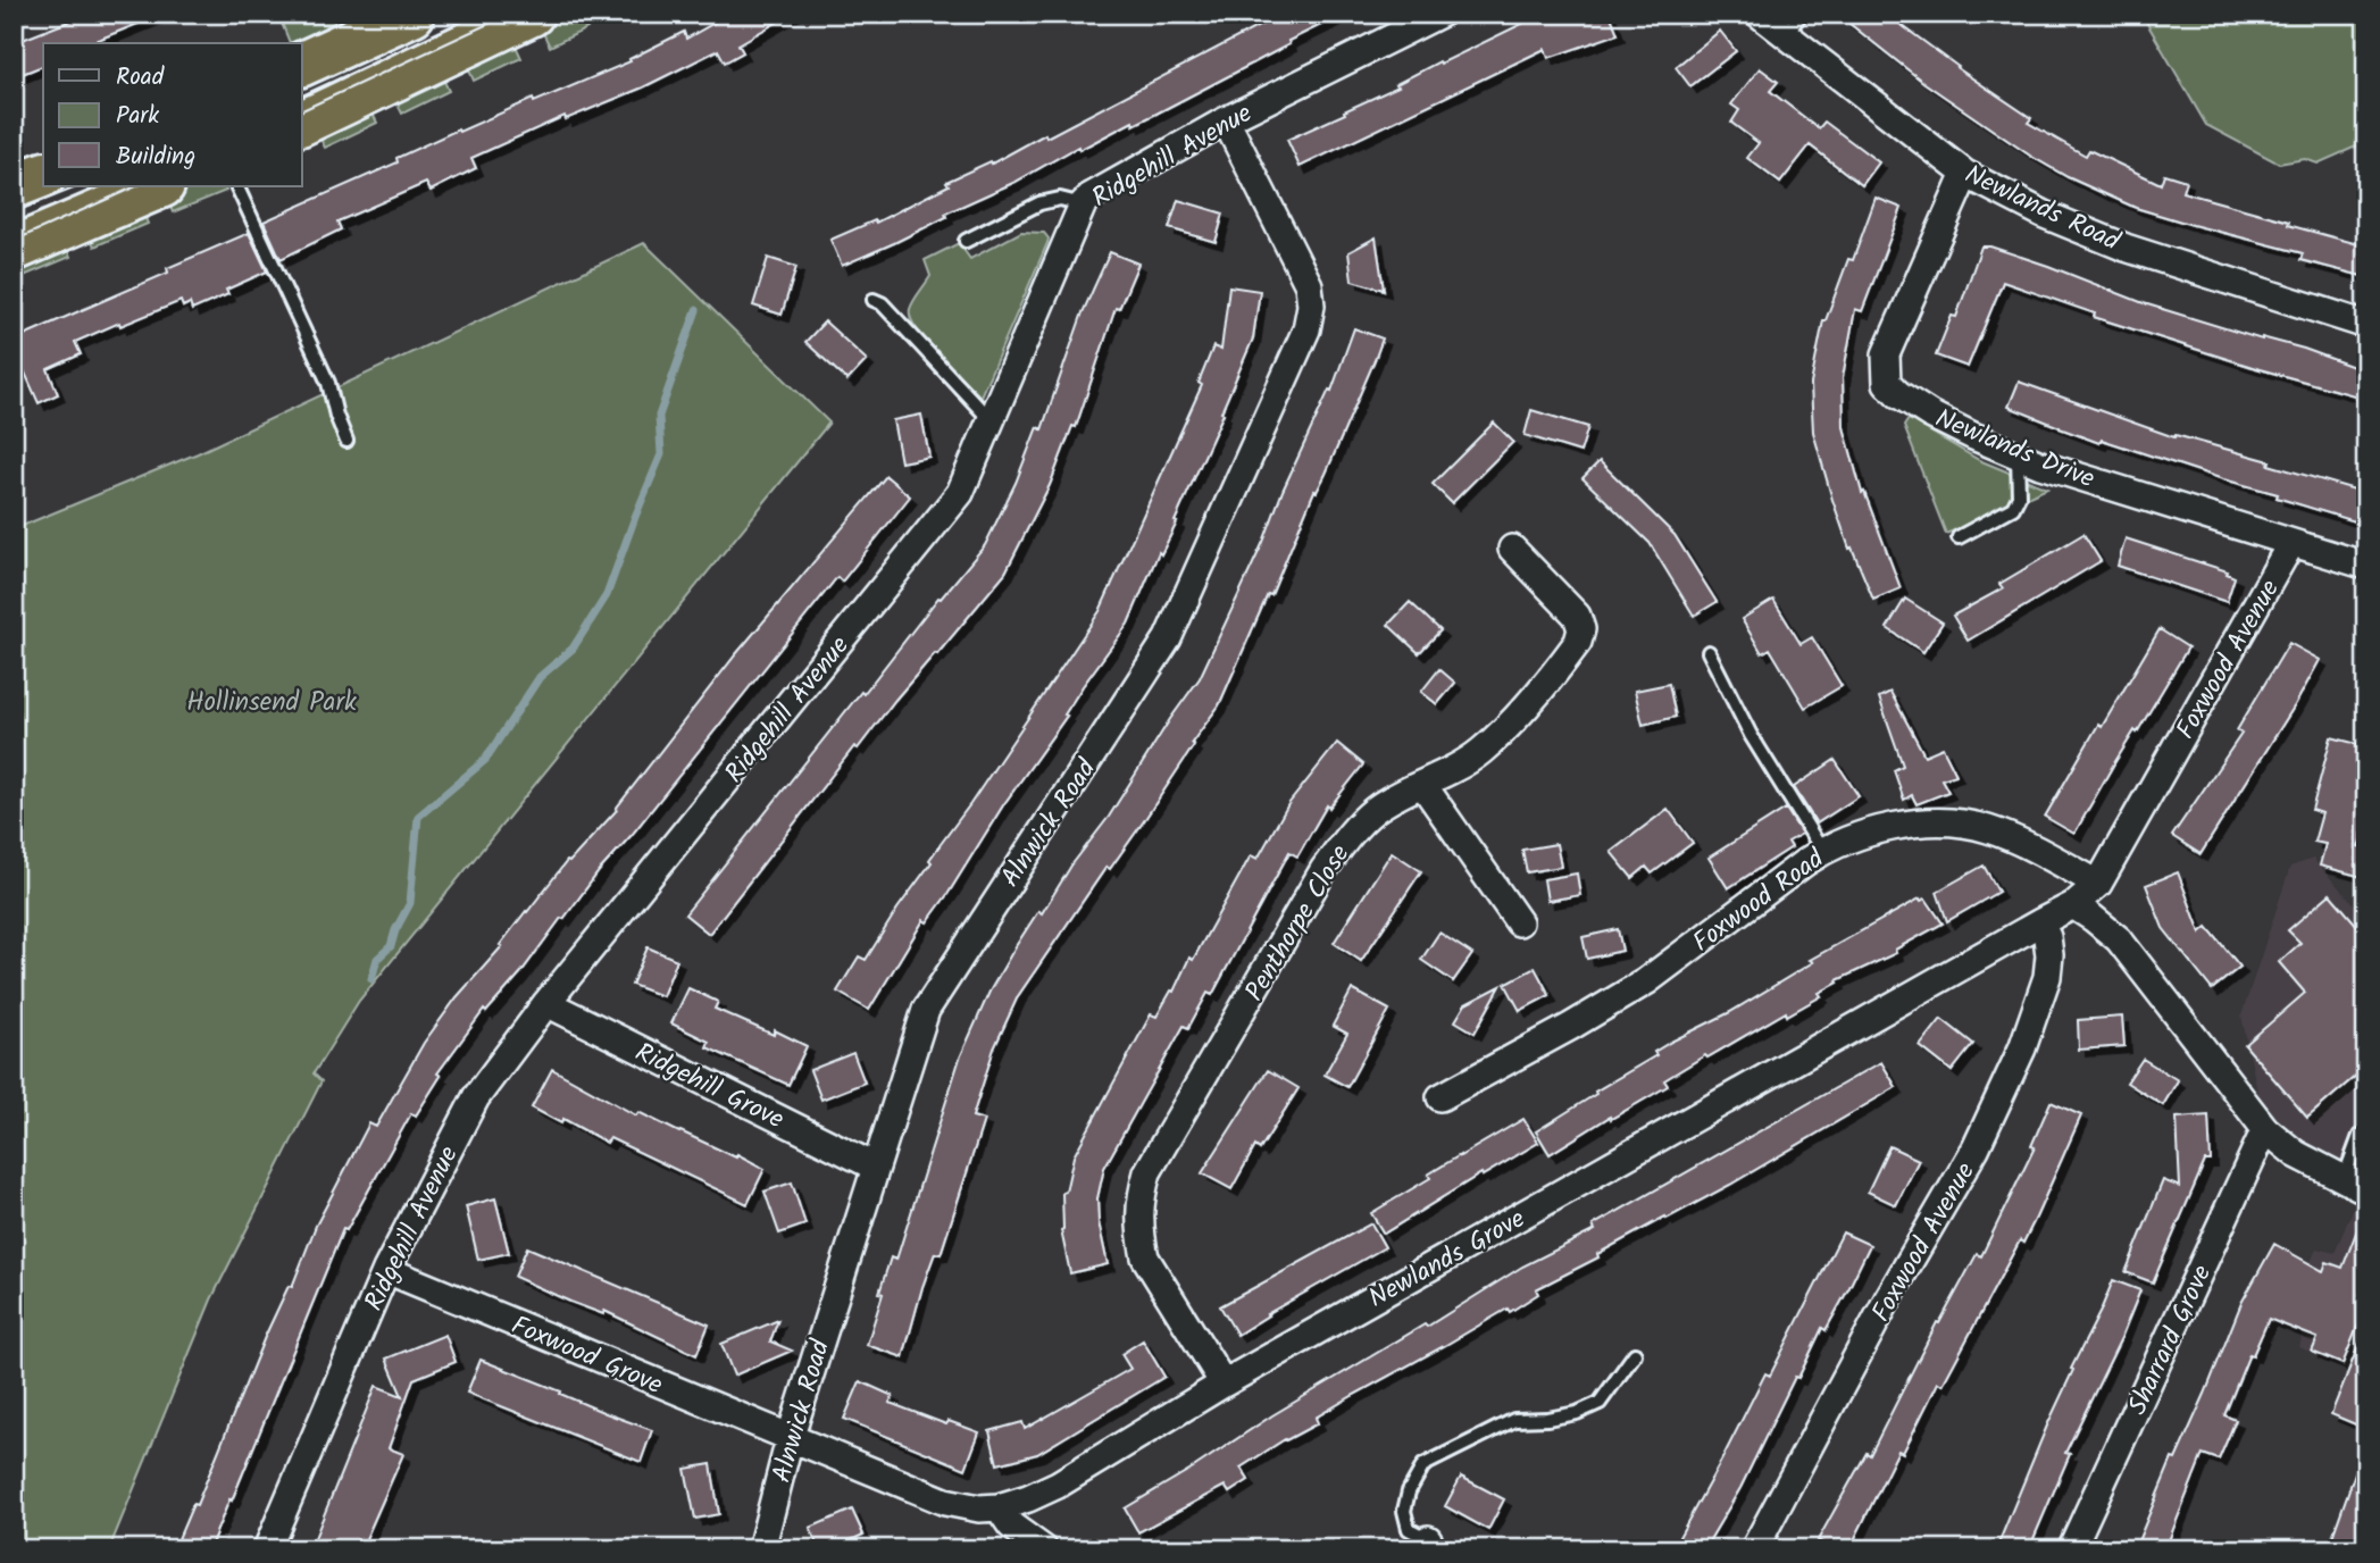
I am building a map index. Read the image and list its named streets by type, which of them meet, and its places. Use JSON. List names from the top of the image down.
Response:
{
  "streets": {
    "street": [
      "Ridgehill Avenue",
      "Newlands Road",
      "Newlands Drive",
      "Foxwood Avenue",
      "Alnwick Road",
      "Foxwood Road",
      "Penthorpe Close",
      "Ridgehill Grove",
      "Newlands Grove",
      "Sharrard Grove",
      "Foxwood Grove"
    ]
  },
  "crossings": [
    ["Ridgehill Avenue", "Alnwick Road"],
    ["Ridgehill Avenue", "Ridgehill Grove"],
    ["Ridgehill Avenue", "Foxwood Grove"],
    ["Newlands Road", "Newlands Drive"],
    ["Newlands Drive", "Foxwood Avenue"],
    ["Foxwood Avenue", "Foxwood Road"],
    ["Foxwood Avenue", "Newlands Grove"],
    ["Alnwick Road", "Ridgehill Grove"],
    ["Alnwick Road", "Newlands Grove"],
    ["Alnwick Road", "Foxwood Grove"],
    ["Foxwood Road", "Newlands Grove"],
    ["Foxwood Road", "Sharrard Grove"],
    ["Penthorpe Close", "Newlands Grove"],
    ["Newlands Grove", "Foxwood Grove"]
  ],
  "parks": ["Hollinsend Park"],
  "legend": ["Road", "Park", "Building"]
}
